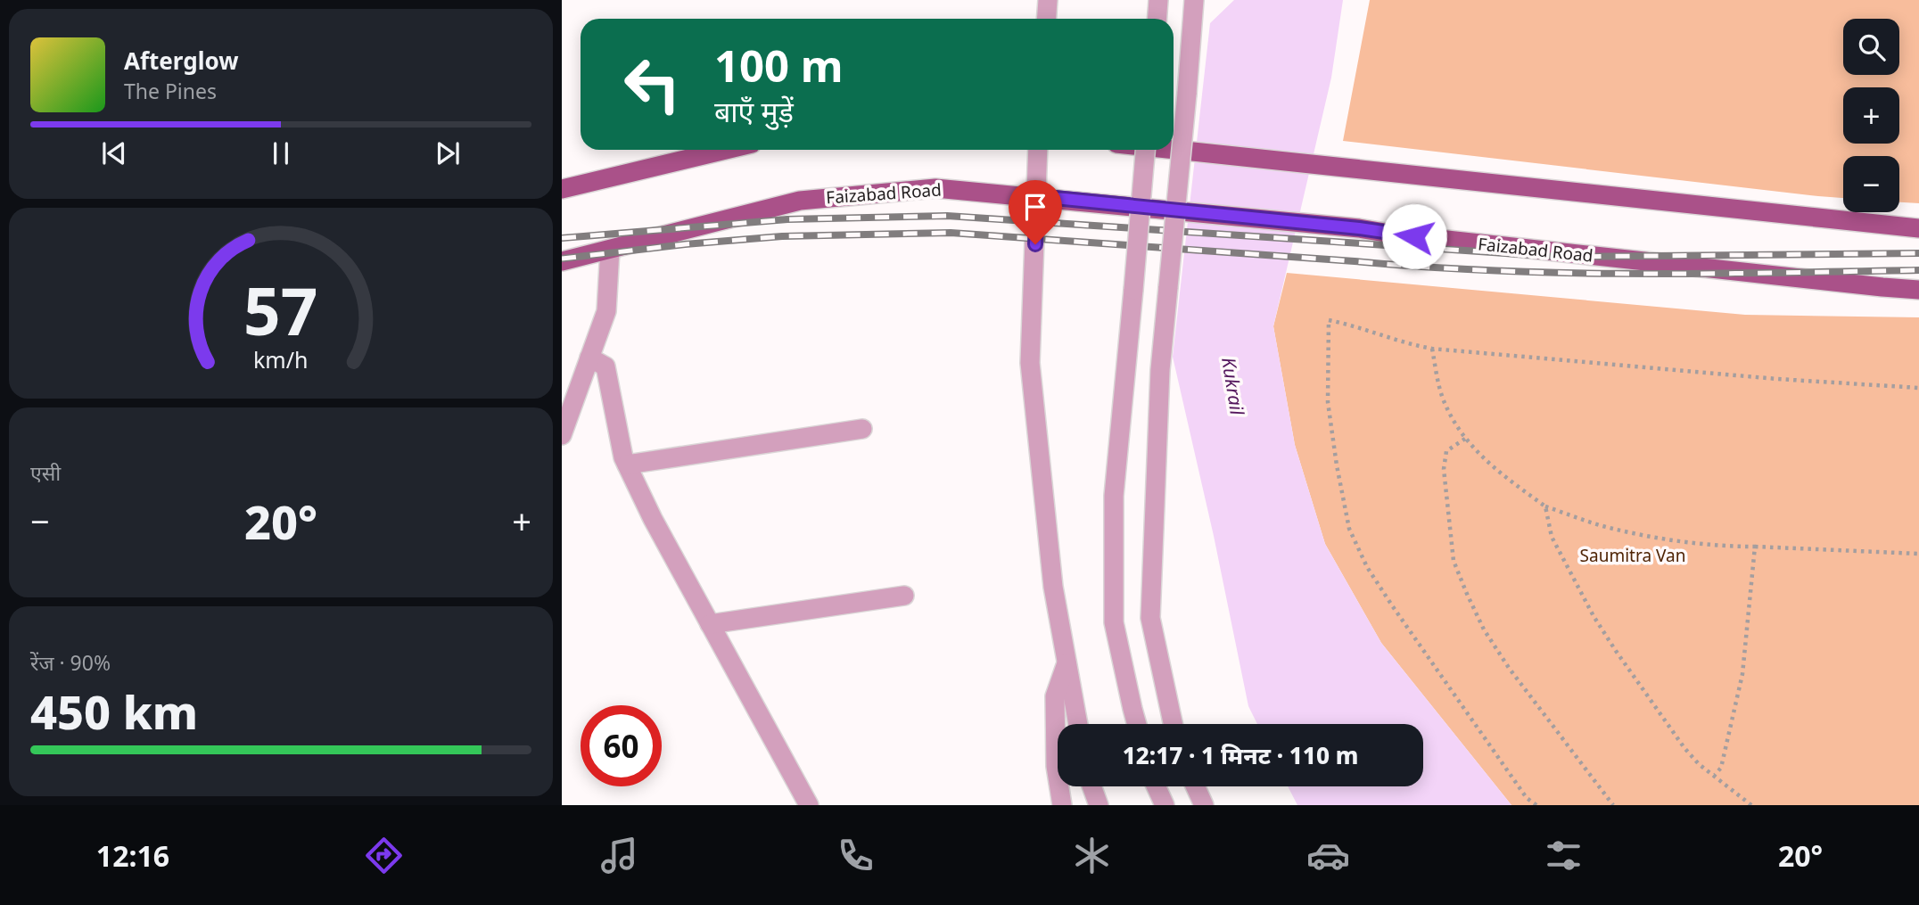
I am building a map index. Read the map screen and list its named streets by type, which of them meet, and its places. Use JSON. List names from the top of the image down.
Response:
{
  "streets": {
    "main road": ["Faizabad Road"]
  },
  "water": ["Kukrail"],
  "parks": ["Saumitra Van"],
  "page": {
    "map_buttons": ["+", "−"],
    "turn": ["100 m", "बाएँ मुड़ें"],
    "song": ["Afterglow", "The Pines"],
    "tile": [
      "एसी",
      ["रेंज · 90%", "450 km"]
    ],
    "heat": ["−", "20°", "+"],
    "limit": "60",
    "trip": "12:17 · 1 मिनट · 110 m",
    "tabs": ["12:16", "20°"],
    "gauge": ["57", "km/h"]
  }
}
